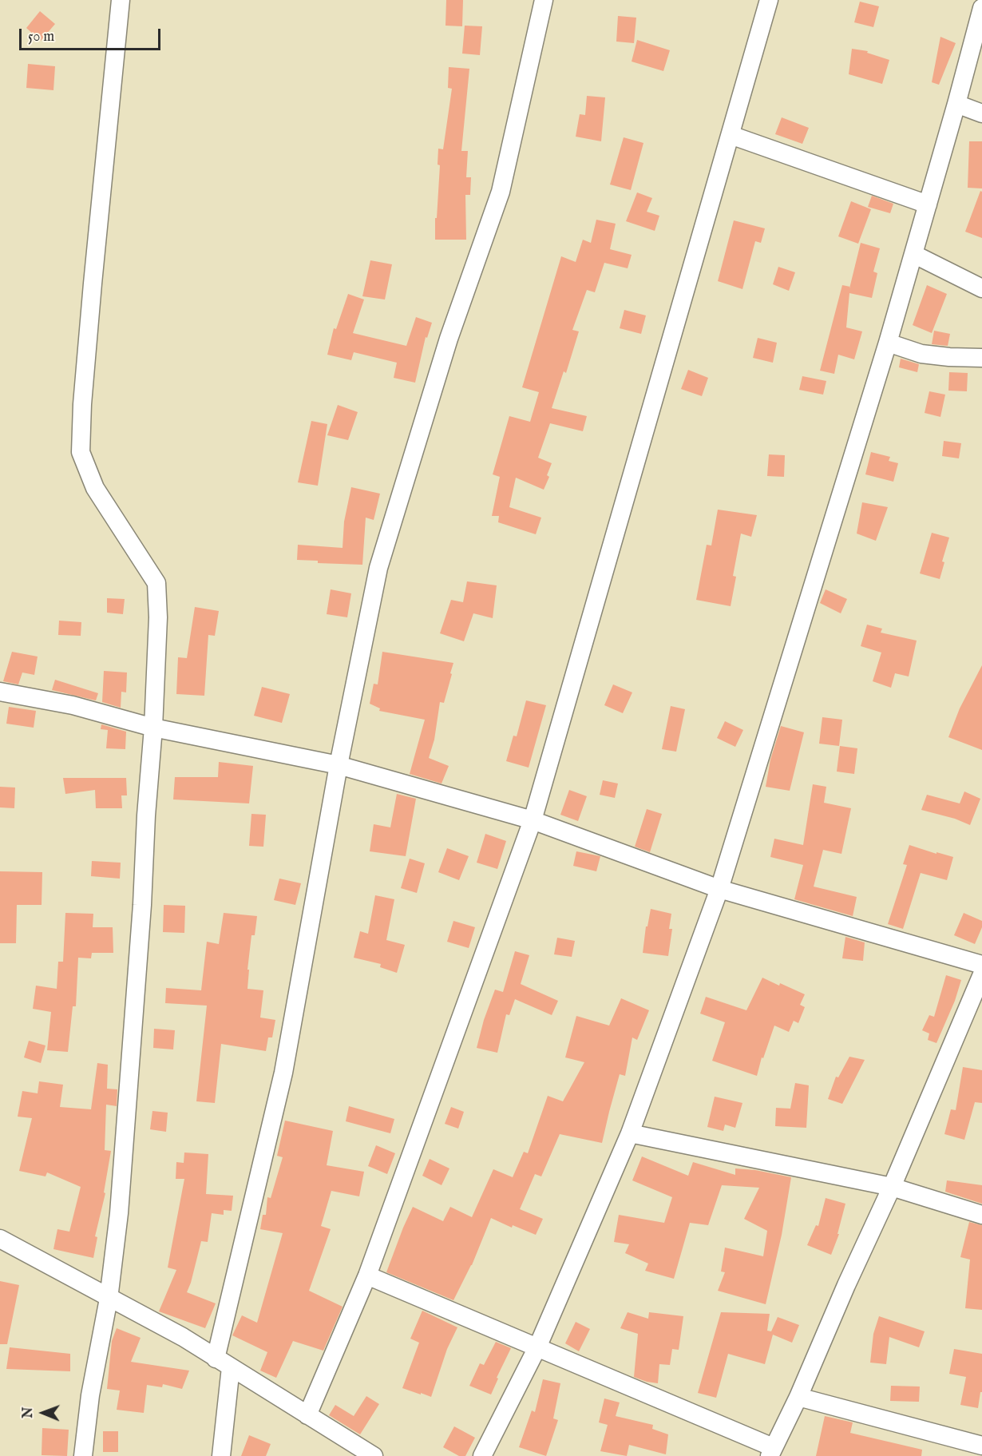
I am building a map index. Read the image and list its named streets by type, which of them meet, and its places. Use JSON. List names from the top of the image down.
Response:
{
  "scale_bar": "50 m",
  "north": "left"
}
